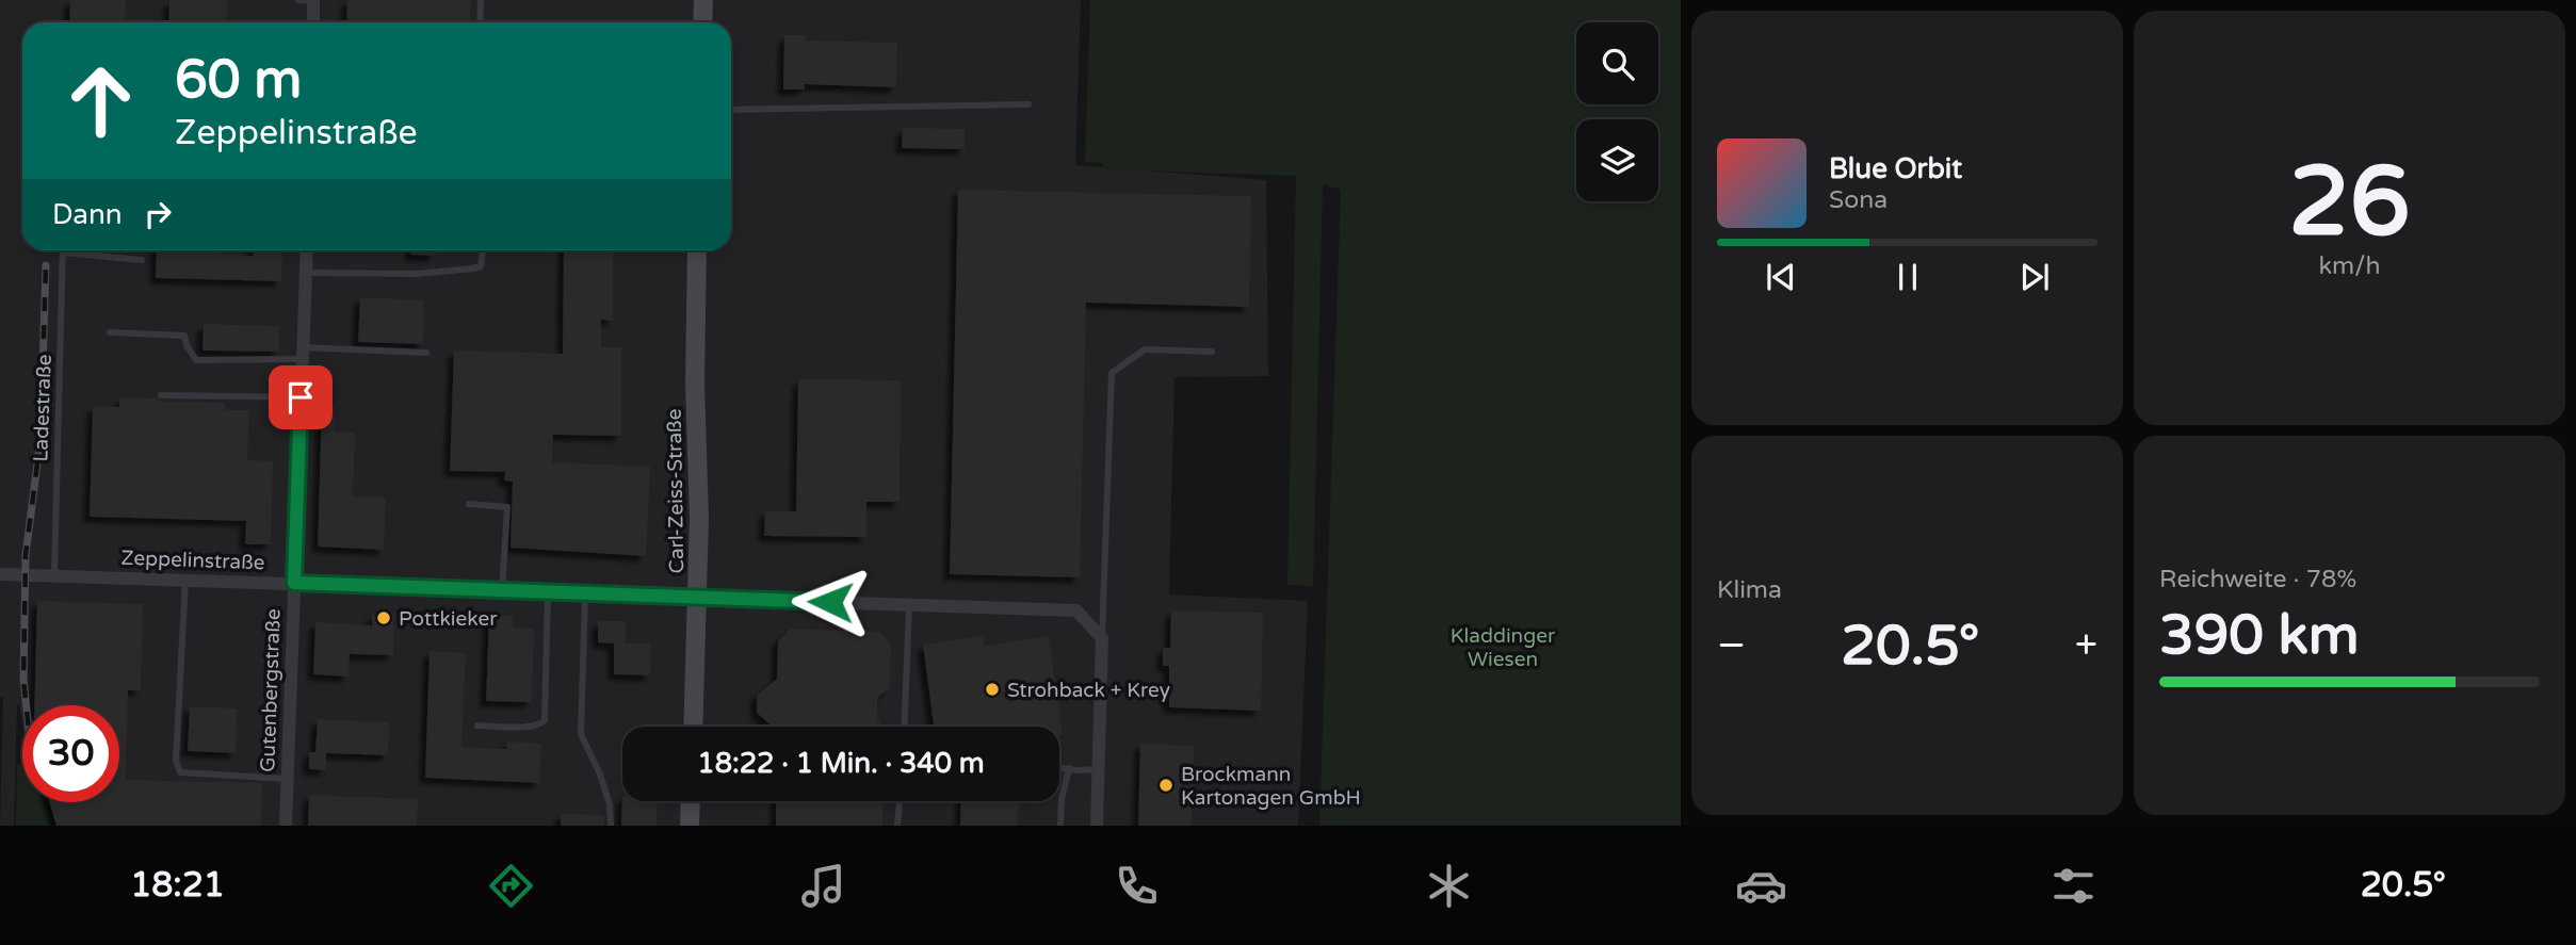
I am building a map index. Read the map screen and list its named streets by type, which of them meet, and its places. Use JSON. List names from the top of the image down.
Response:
{
  "streets": {
    "main road": ["Carl-Zeiss-Straße"],
    "street": ["Zeppelinstraße", "Gutenbergstraße"],
    "lane": ["Ladestraße"]
  },
  "crossings": [
    ["Ladestraße", "Zeppelinstraße"],
    ["Carl-Zeiss-Straße", "Zeppelinstraße"],
    ["Zeppelinstraße", "Gutenbergstraße"]
  ],
  "parks": ["Kladdinger Wiesen"],
  "places": ["Pottkieker", "Strohback + Krey", "Brockmann Kartonagen GmbH"],
  "page": {
    "tile": [
      ["26", "km/h"],
      "Klima",
      ["Reichweite · 78%", "390 km"]
    ],
    "turn": ["60 m", "Zeppelinstraße"],
    "song": ["Blue Orbit", "Sona"],
    "then": "Dann",
    "heat": ["−", "20.5°", "+"],
    "limit": "30",
    "trip": "18:22 · 1 Min. · 340 m",
    "tabs": ["18:21", "20.5°"]
  }
}
